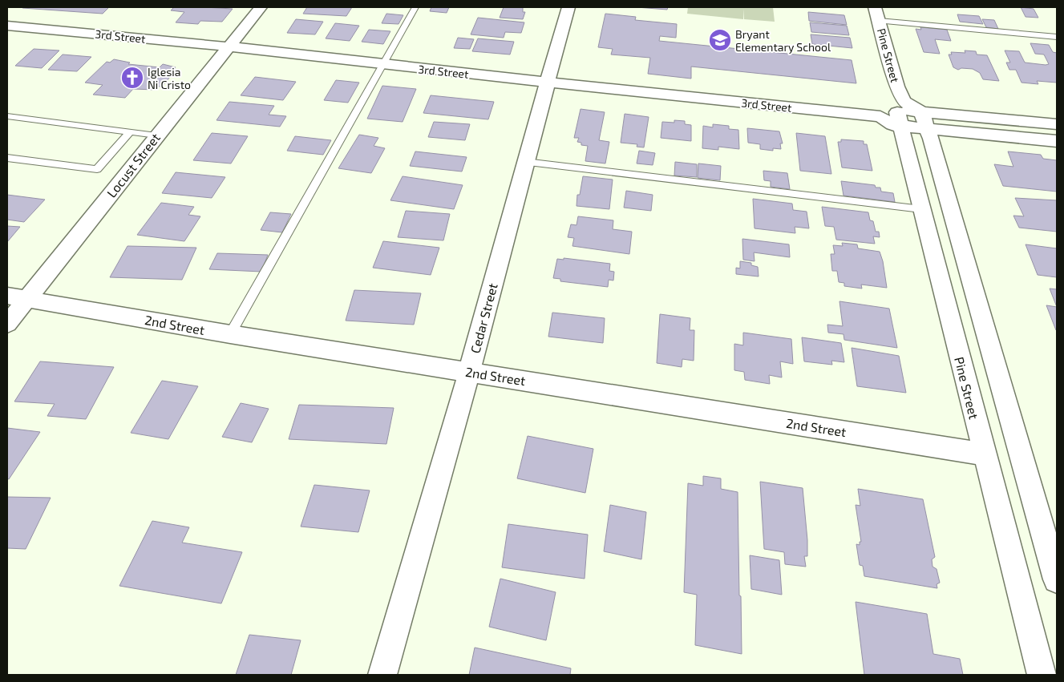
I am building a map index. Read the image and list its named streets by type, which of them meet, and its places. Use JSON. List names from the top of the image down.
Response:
{
  "streets": {
    "street": [
      "3rd Street",
      "Pine Street",
      "Locust Street",
      "Cedar Street",
      "2nd Street"
    ]
  },
  "crossings": [
    ["3rd Street", "Pine Street"],
    ["3rd Street", "Locust Street"],
    ["3rd Street", "Cedar Street"],
    ["Pine Street", "2nd Street"],
    ["Locust Street", "2nd Street"],
    ["Cedar Street", "2nd Street"]
  ],
  "places": {
    "school or university": ["Bryant Elementary School"],
    "church": ["Iglesia Ni Cristo"]
  }
}
